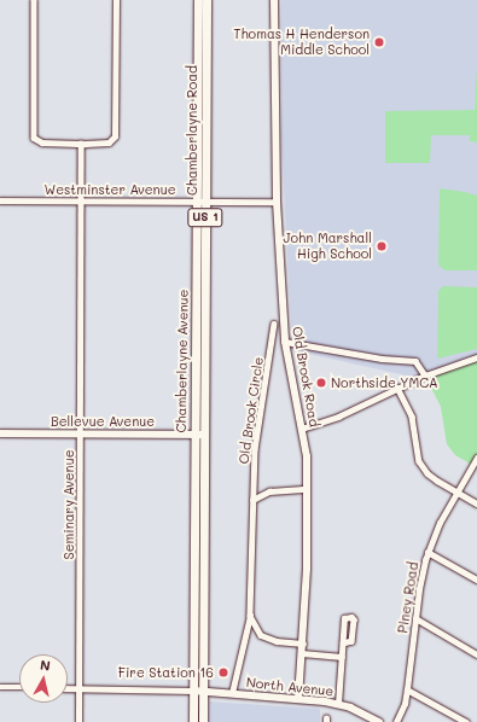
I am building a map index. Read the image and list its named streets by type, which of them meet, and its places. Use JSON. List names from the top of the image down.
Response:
{
  "streets": {
    "main road": ["Chamberlayne Road", "US 1", "Chamberlayne Avenue"],
    "street": [
      "Westminster Avenue",
      "Old Brook Road",
      "Old Brook Circle",
      "Bellevue Avenue",
      "Seminary Avenue",
      "Piney Road",
      "North Avenue"
    ]
  },
  "crossings": [
    ["Chamberlayne Road", "Westminster Avenue"],
    ["Chamberlayne Road", "Chamberlayne Avenue"],
    ["Chamberlayne Road", "Bellevue Avenue"],
    ["Westminster Avenue", "Chamberlayne Avenue"],
    ["Westminster Avenue", "Old Brook Road"],
    ["Westminster Avenue", "Seminary Avenue"],
    ["Chamberlayne Avenue", "Bellevue Avenue"],
    ["Chamberlayne Avenue", "North Avenue"],
    ["Old Brook Road", "North Avenue"],
    ["Old Brook Circle", "North Avenue"],
    ["Bellevue Avenue", "Seminary Avenue"]
  ],
  "places": [
    "Thomas H Henderson Middle School",
    "John Marshall High School",
    "Northside YMCA",
    "Fire Station 16"
  ],
  "north": "top"
}
